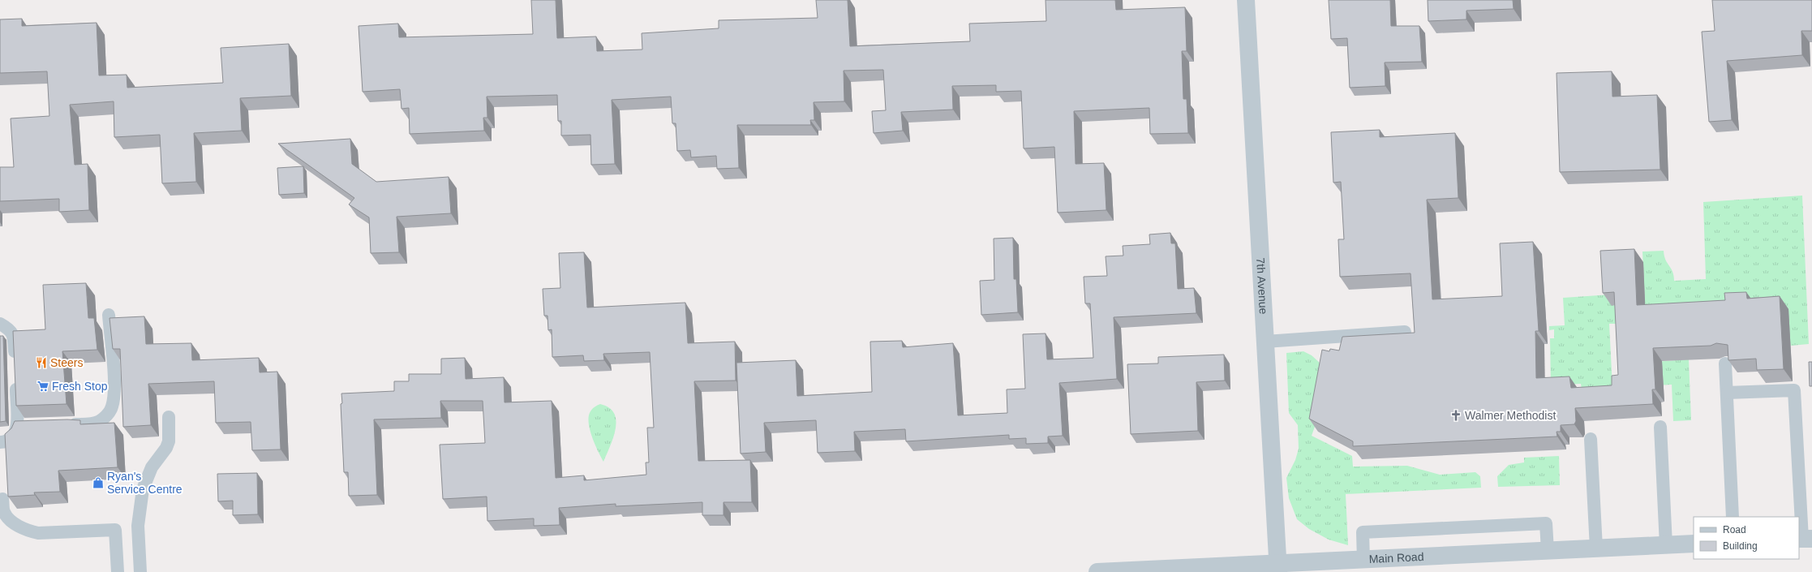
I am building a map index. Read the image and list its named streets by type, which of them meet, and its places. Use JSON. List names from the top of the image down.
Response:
{
  "streets": {
    "street": ["7th Avenue", "Main Road"]
  },
  "crossings": [
    ["7th Avenue", "Main Road"]
  ],
  "places": {
    "restaurant": ["Steers"],
    "supermarket": ["Fresh Stop"],
    "church": ["Walmer Methodist"],
    "shop": ["Ryan's Service Centre"]
  },
  "legend": ["Road", "Building"]
}
